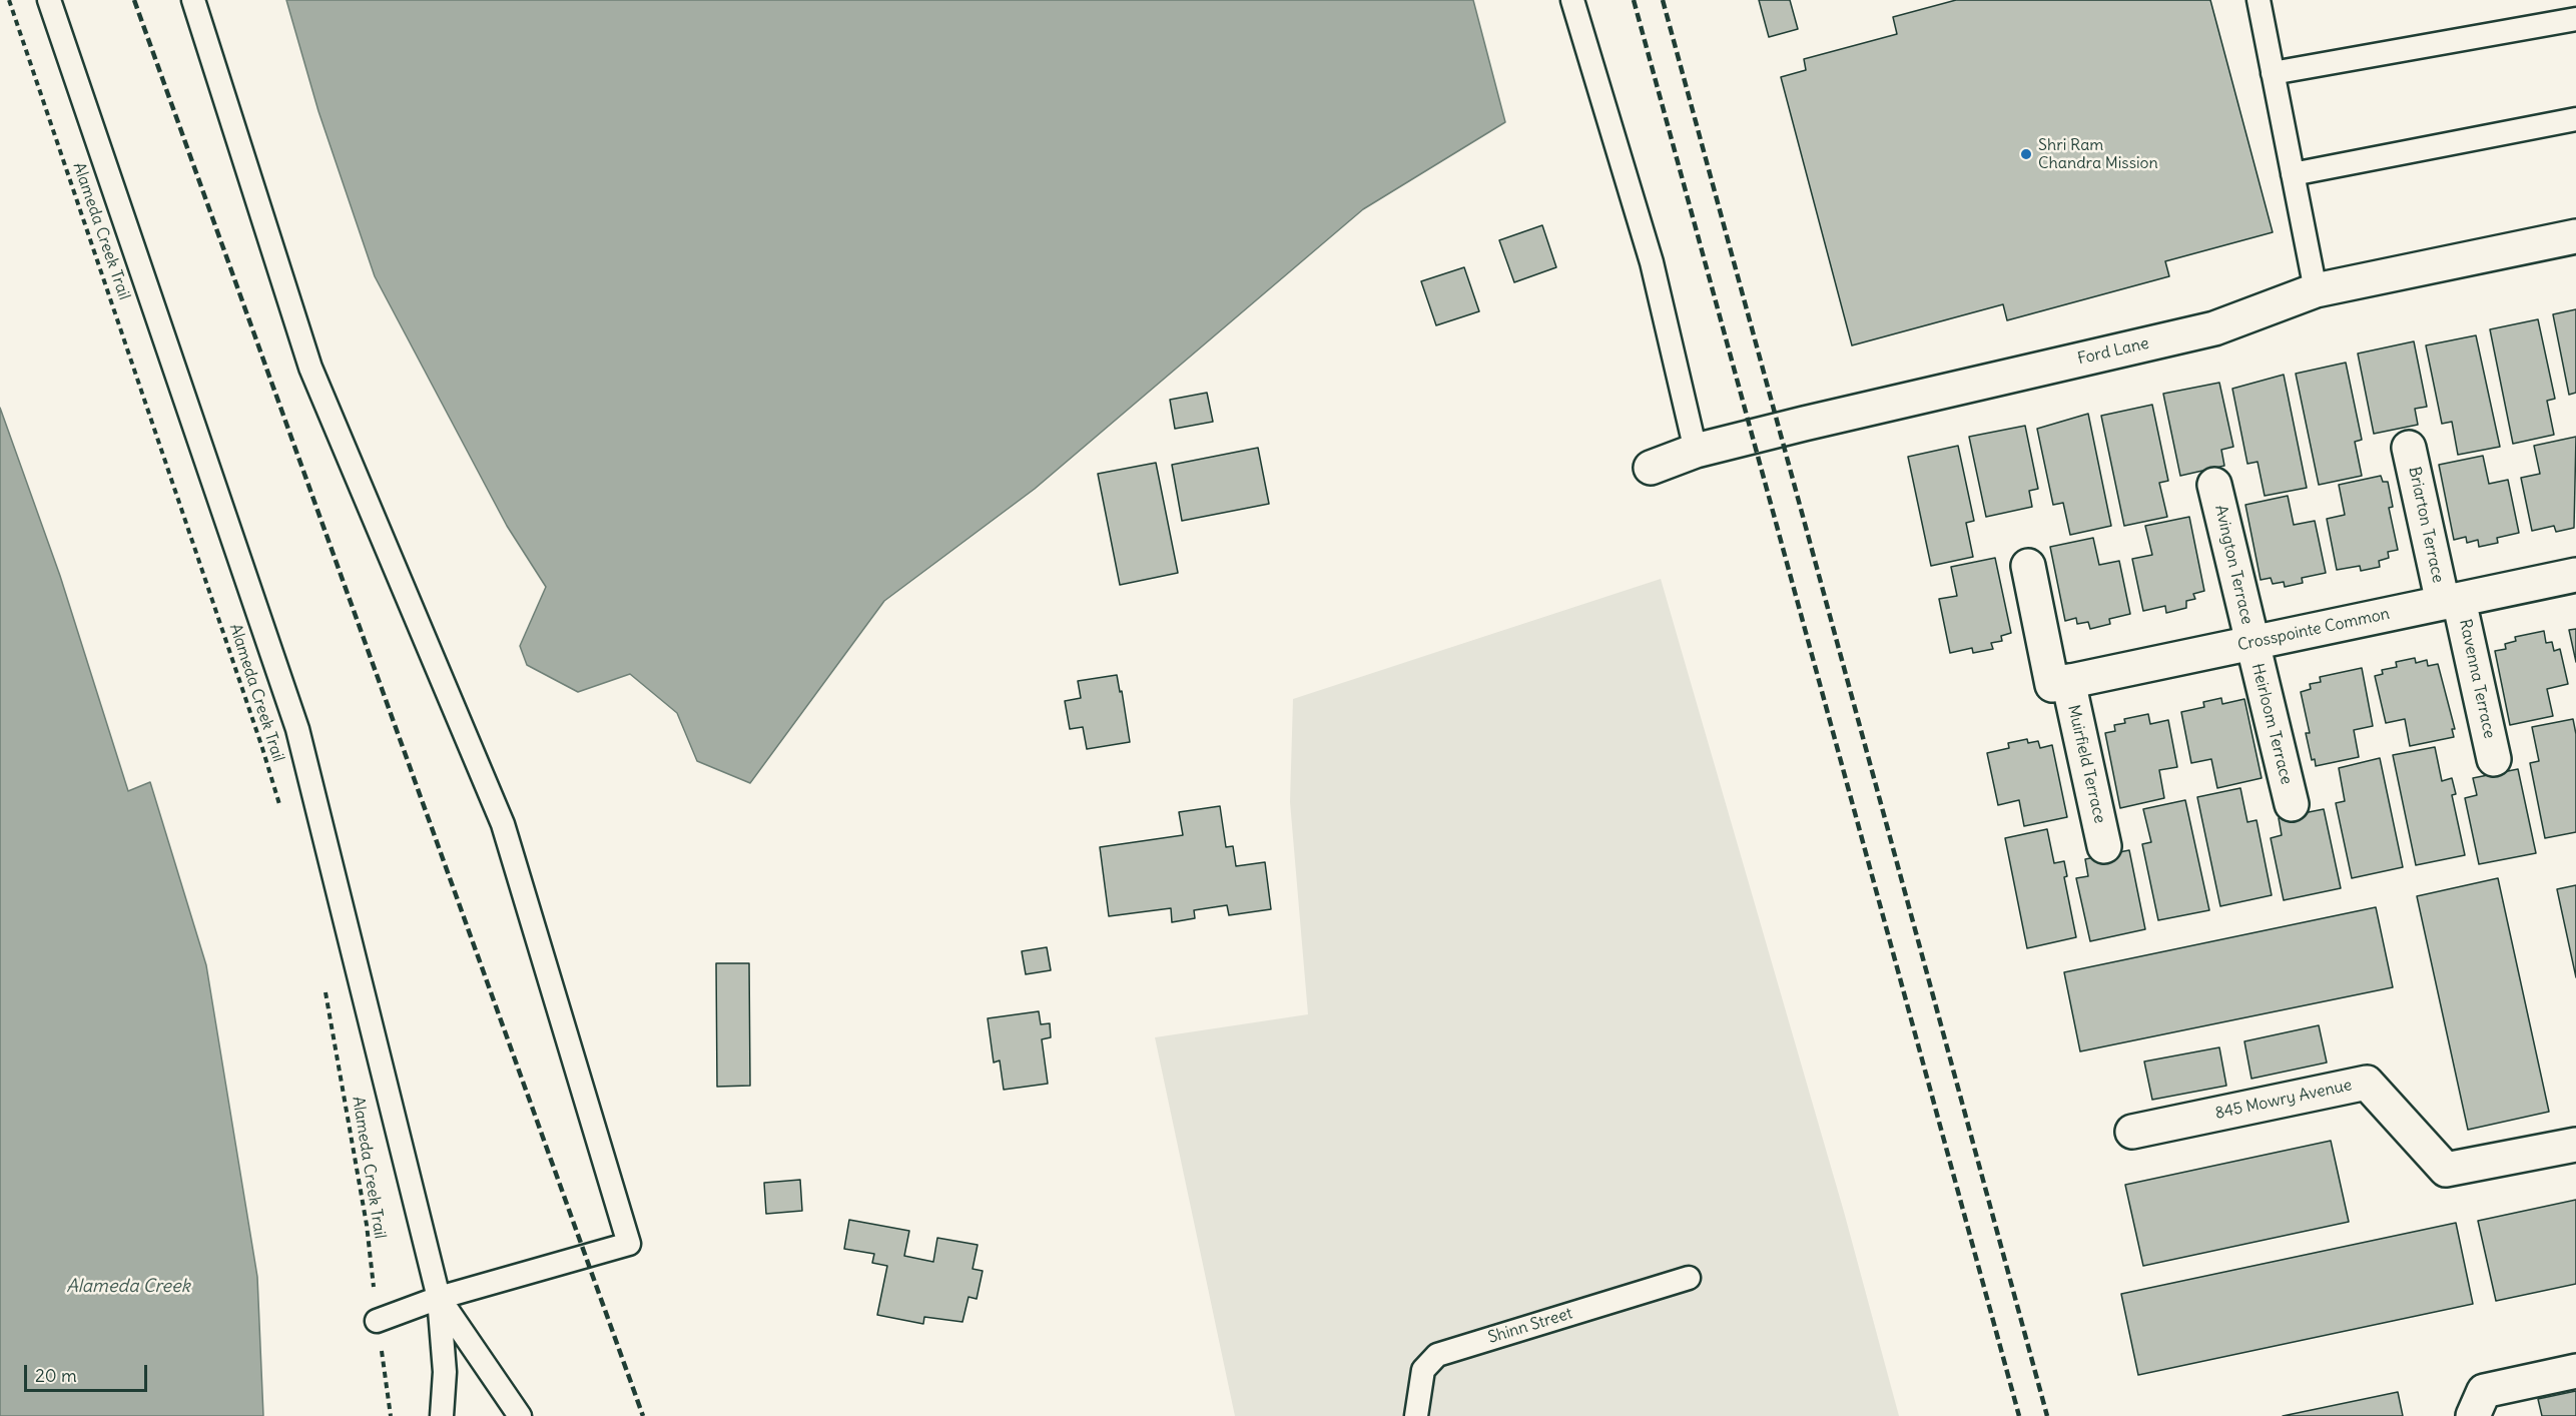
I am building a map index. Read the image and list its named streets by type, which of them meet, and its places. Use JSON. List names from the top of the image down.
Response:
{
  "streets": {
    "street": [
      "Ford Lane",
      "Briarton Terrace",
      "Avington Terrace",
      "Crosspointe Common",
      "Ravenna Terrace",
      "Heirloom Terrace",
      "Muirfield Terrace",
      "845 Mowry Avenue"
    ],
    "lane": ["Shinn Street"],
    "path": ["Alameda Creek Trail"]
  },
  "crossings": [
    ["Briarton Terrace", "Crosspointe Common"],
    ["Briarton Terrace", "Ravenna Terrace"],
    ["Avington Terrace", "Crosspointe Common"],
    ["Avington Terrace", "Heirloom Terrace"],
    ["Crosspointe Common", "Ravenna Terrace"],
    ["Crosspointe Common", "Heirloom Terrace"],
    ["Crosspointe Common", "Muirfield Terrace"]
  ],
  "water": ["Alameda Creek"],
  "places": ["Shri Ram Chandra Mission"],
  "scale_bar": "20 m"
}
